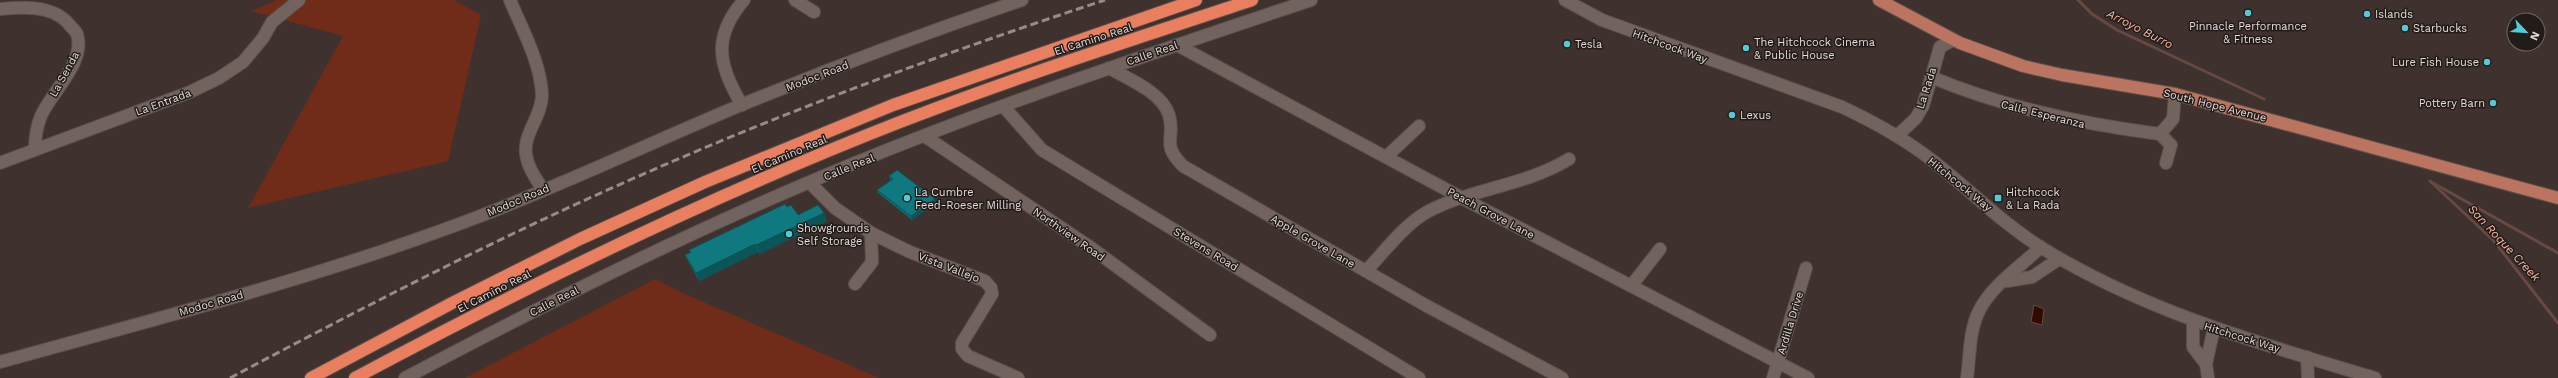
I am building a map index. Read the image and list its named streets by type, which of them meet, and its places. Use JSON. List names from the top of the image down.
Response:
{
  "streets": {
    "highway": ["El Camino Real"],
    "main road": ["South Hope Avenue"],
    "street": [
      "Hitchcock Way",
      "Calle Real",
      "La Senda",
      "Modoc Road",
      "La Rada",
      "La Entrada",
      "Calle Esperanza",
      "Peach Grove Lane",
      "Northview Road",
      "Apple Grove Lane",
      "Stevens Road",
      "Vista Vallejo",
      "Ardilla Drive"
    ]
  },
  "crossings": [
    ["Hitchcock Way", "La Rada"],
    ["Calle Real", "Peach Grove Lane"],
    ["Calle Real", "Northview Road"],
    ["Calle Real", "Apple Grove Lane"],
    ["Calle Real", "Stevens Road"],
    ["Calle Real", "Vista Vallejo"],
    ["La Senda", "La Entrada"],
    ["La Rada", "South Hope Avenue"],
    ["La Rada", "Calle Esperanza"],
    ["Peach Grove Lane", "Ardilla Drive"]
  ],
  "water": ["Arroyo Burro", "San Roque Creek"],
  "places": {
    "other": [
      "Pinnacle Performance & Fitness",
      "Islands",
      "Starbucks",
      "Tesla",
      "The Hitchcock Cinema & Public House",
      "Lure Fish House",
      "Pottery Barn",
      "Lexus",
      "La Cumbre Feed-Roeser Milling",
      "Showgrounds Self Storage"
    ],
    "transit": ["Hitchcock & La Rada"]
  },
  "north": "bottom right"
}
